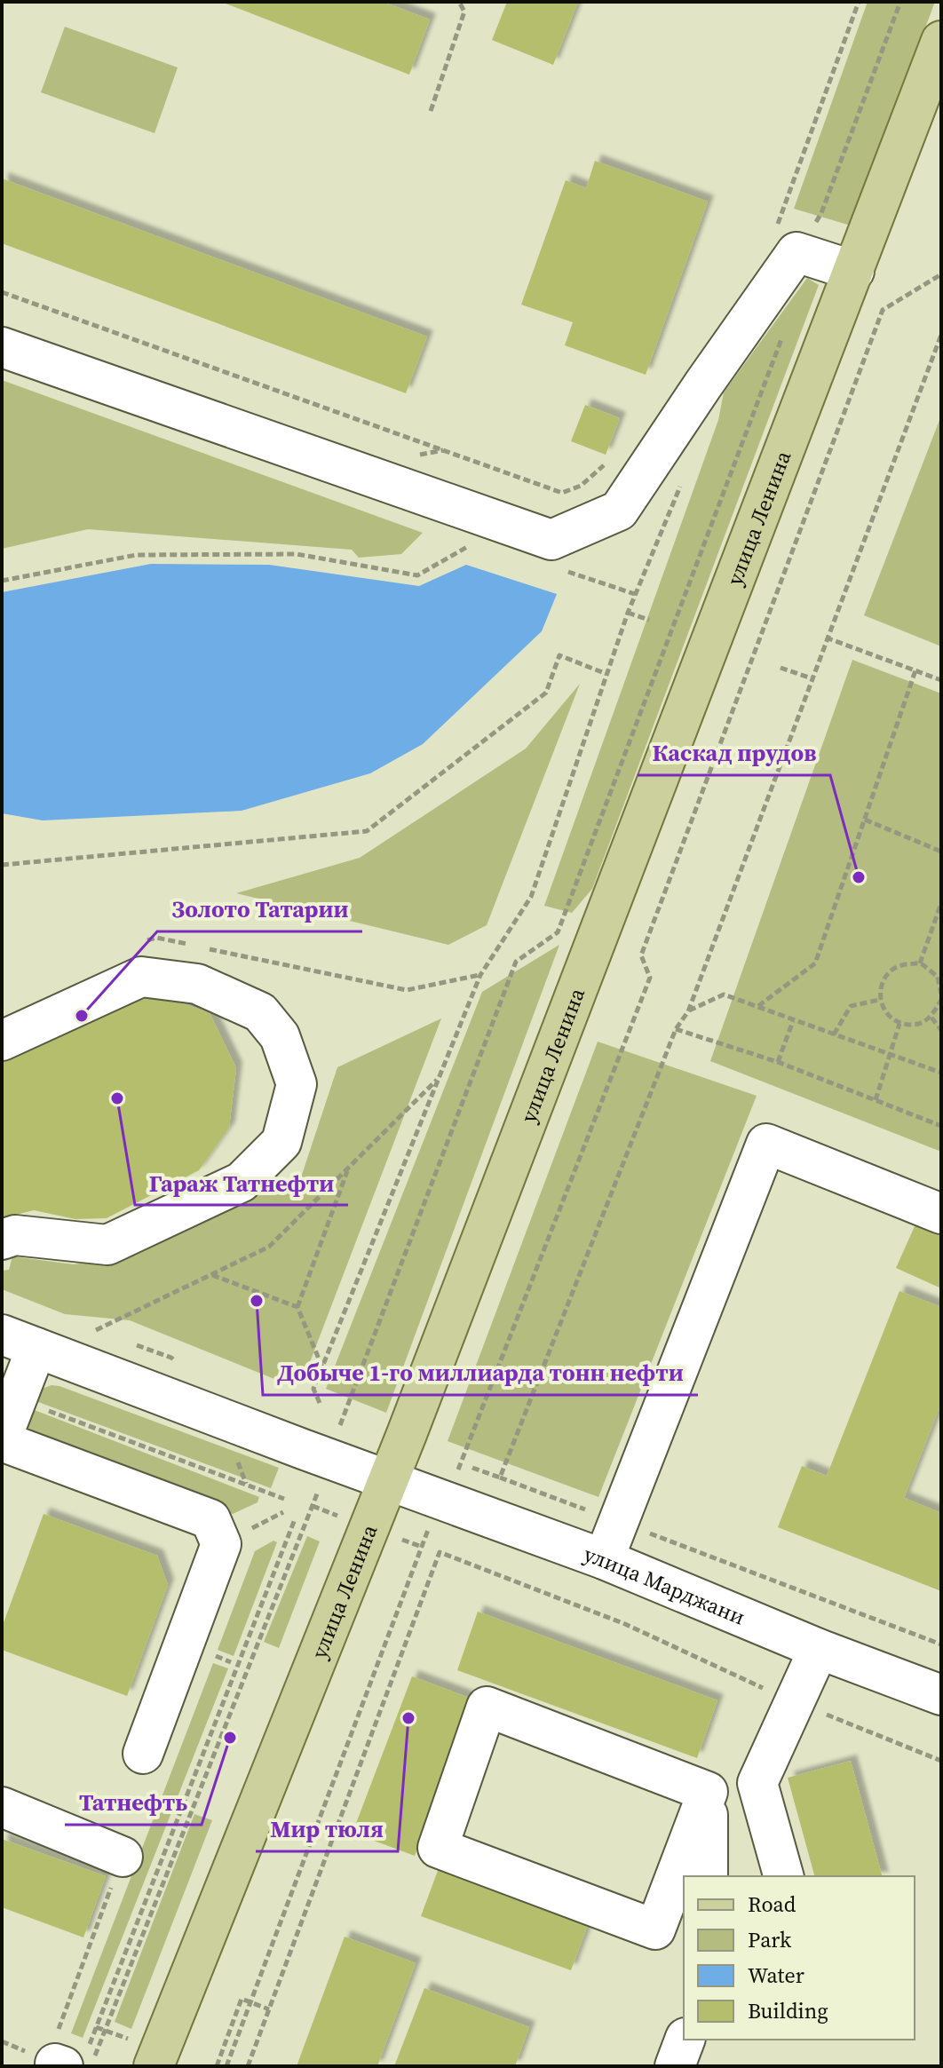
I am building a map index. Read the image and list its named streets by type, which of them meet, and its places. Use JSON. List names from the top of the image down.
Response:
{
  "streets": {
    "main road": ["улица Ленина"],
    "street": ["улица Марджани"]
  },
  "crossings": [
    ["улица Ленина", "улица Марджани"]
  ],
  "places": [
    "Каскад прудов",
    "Золото Татарии",
    "Гараж Татнефти",
    "Добыче 1-го миллиарда тонн нефти",
    "Мир тюля",
    "Татнефть"
  ],
  "legend": [
    "Road",
    "Park",
    "Water",
    "Building"
  ]
}
